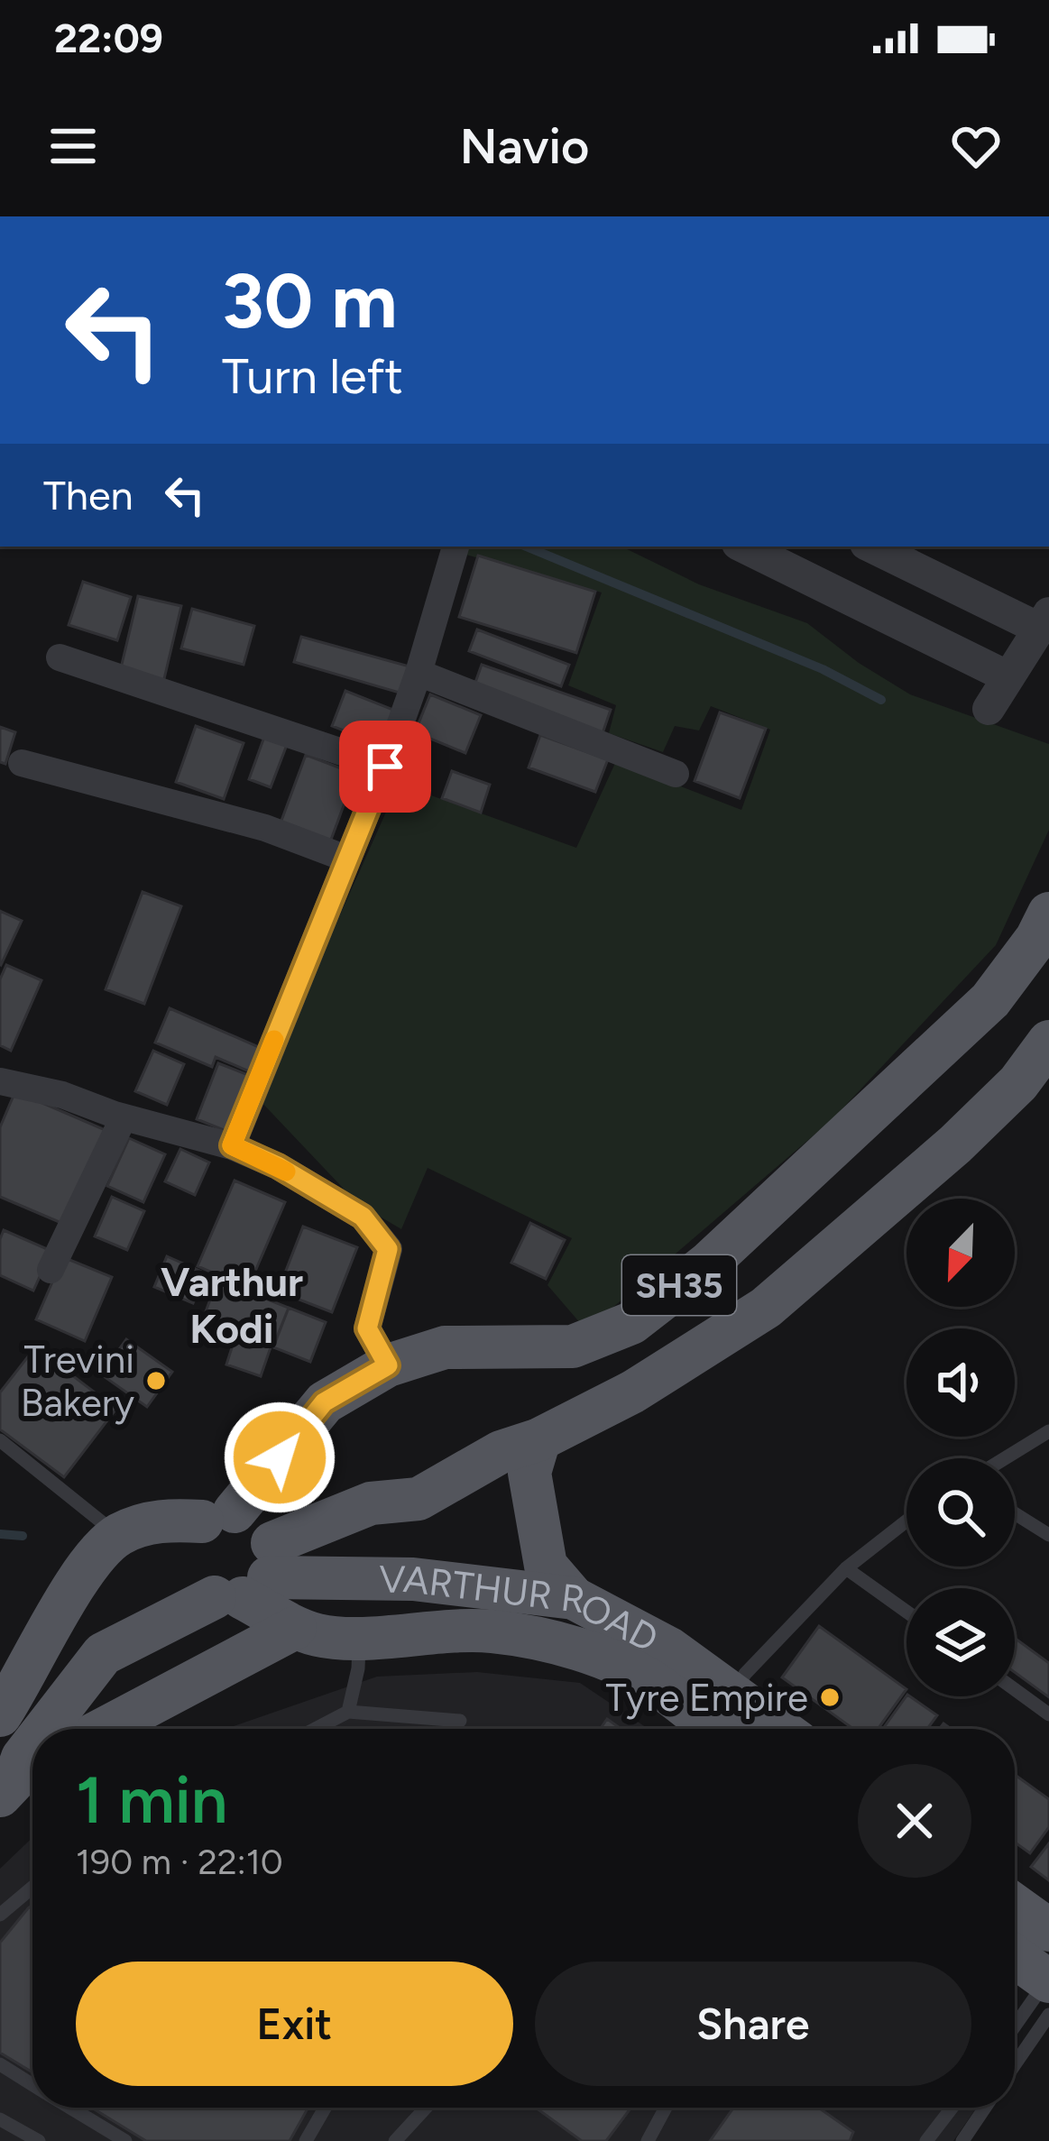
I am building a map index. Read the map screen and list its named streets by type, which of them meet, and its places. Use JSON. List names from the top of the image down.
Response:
{
  "streets": {
    "main road": ["SH35", "VARTHUR ROAD"]
  },
  "crossings": [
    ["SH35", "VARTHUR ROAD"]
  ],
  "districts": ["Varthur Kodi"],
  "places": ["Trevini Bakery", "Tyre Empire"],
  "north": "bottom left",
  "page": {
    "status": "22:09",
    "header": "Navio",
    "turn": ["30 m", "Turn left"],
    "then": "Then",
    "heading": ["1 min", "190 m · 22:10"],
    "buttons": ["Exit", "Share"]
  }
}
